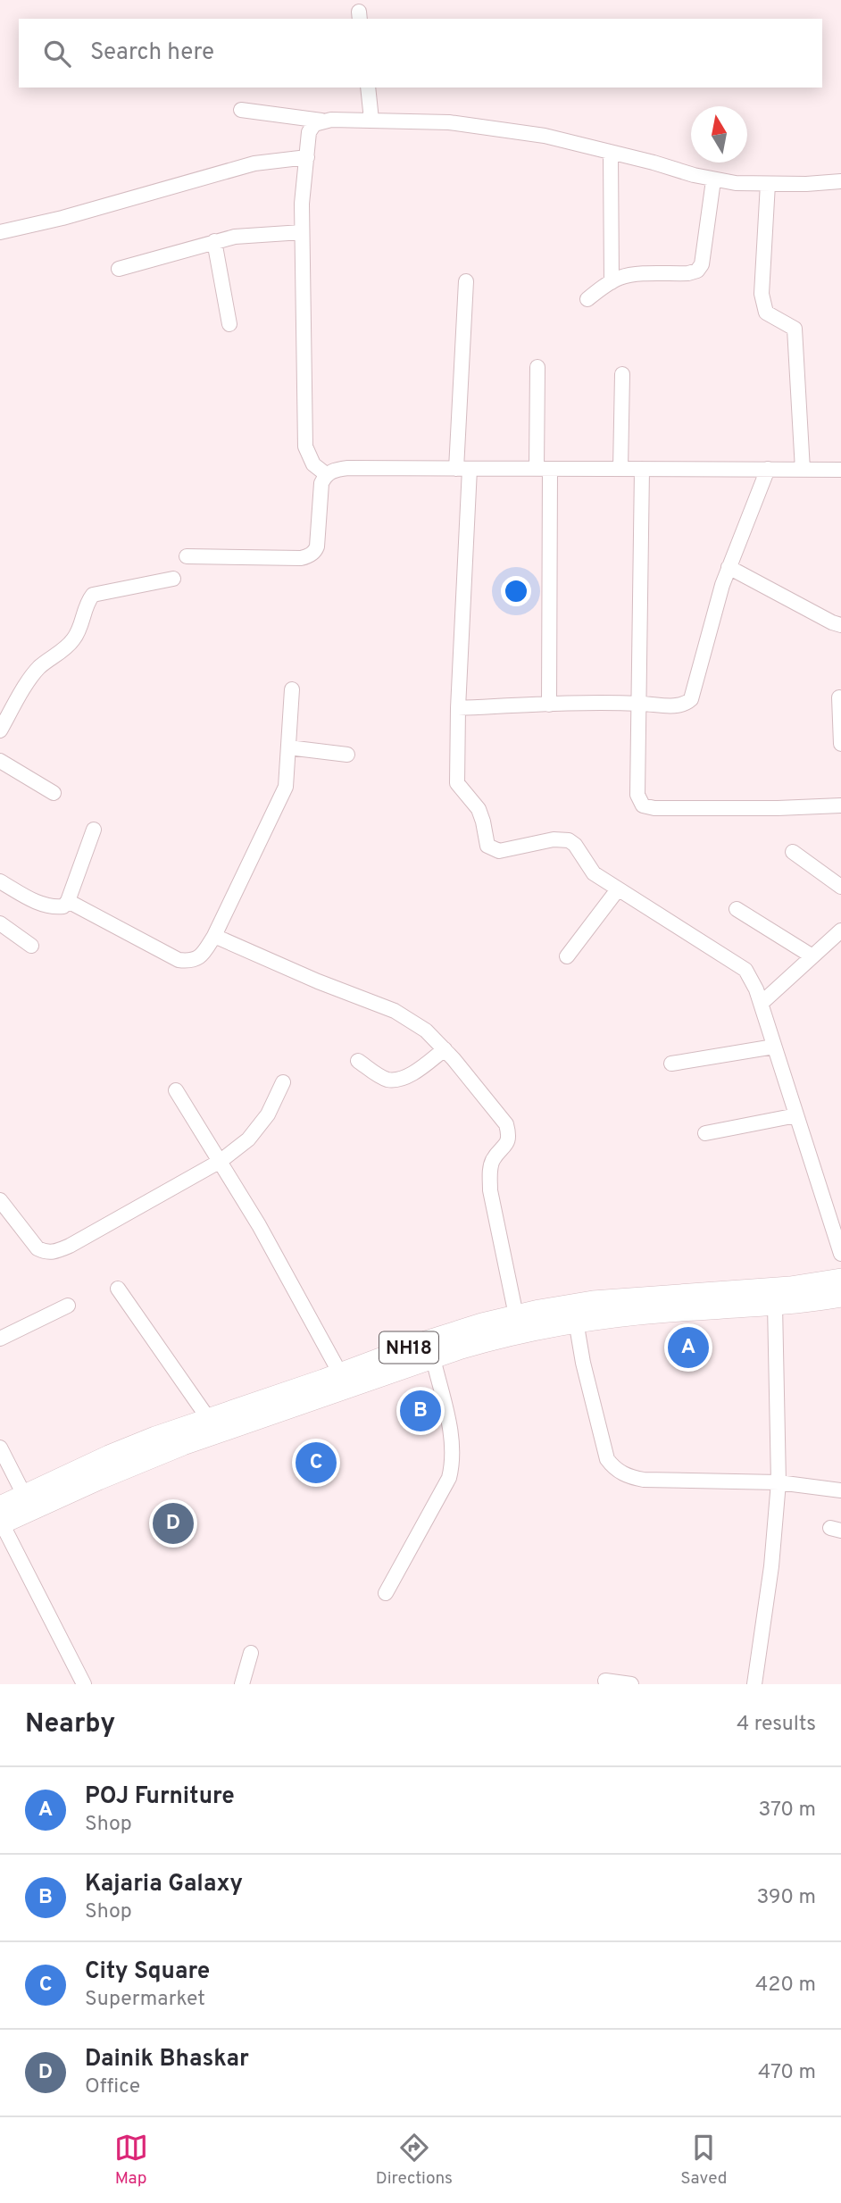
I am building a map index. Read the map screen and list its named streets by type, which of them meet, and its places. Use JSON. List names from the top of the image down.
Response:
{
  "streets": {
    "highway": ["NH18"]
  },
  "north": "top",
  "page": {
    "search": "Search here",
    "pins": [
      "A",
      "B",
      "C",
      "D"
    ],
    "heading": ["Nearby", "4 results"],
    "list": [
      {
        "mark": "A",
        "name": "POJ Furniture",
        "note": "Shop",
        "value": "370 m"
      },
      {
        "mark": "B",
        "name": "Kajaria Galaxy",
        "note": "Shop",
        "value": "390 m"
      },
      {
        "mark": "C",
        "name": "City Square",
        "note": "Supermarket",
        "value": "420 m"
      },
      {
        "mark": "D",
        "name": "Dainik Bhaskar",
        "note": "Office",
        "value": "470 m"
      }
    ],
    "nav": ["Map", "Directions", "Saved"]
  }
}
